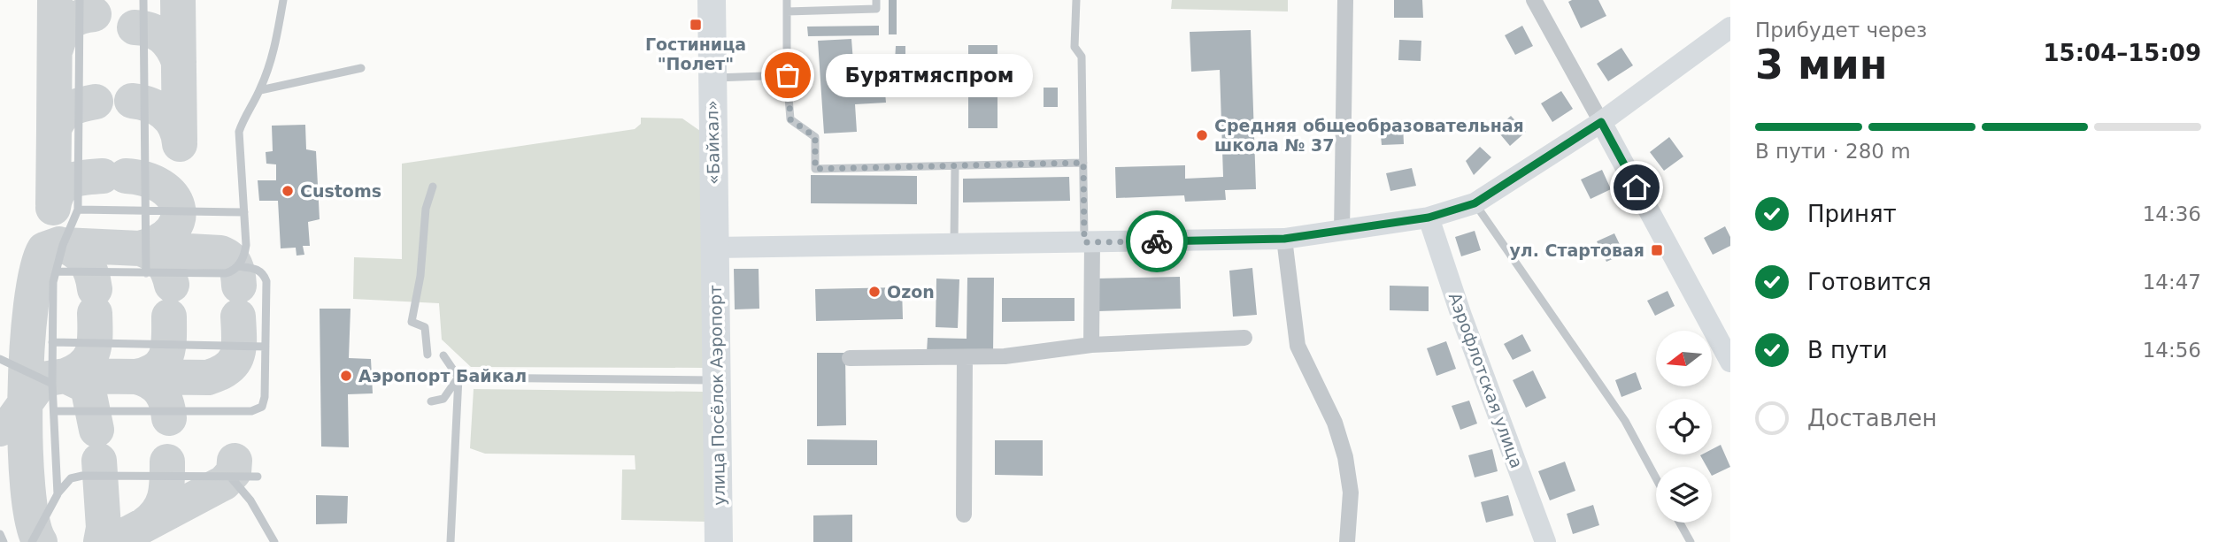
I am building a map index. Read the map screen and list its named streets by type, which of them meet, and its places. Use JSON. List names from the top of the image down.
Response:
{
  "streets": {
    "highway": ["«Байкал»", "улица Посёлок Аэропорт"],
    "main road": ["Аэрофлотская улица"]
  },
  "crossings": [
    ["«Байкал»", "улица Посёлок Аэропорт"]
  ],
  "places": {
    "transit": ["Гостиница \"Полет\"", "ул. Стартовая"],
    "other": [
      "Бурятмяспром",
      "Средняя общеобразовательная школа № 37",
      "Customs",
      "Ozon",
      "Аэропорт Байкал"
    ]
  },
  "north": "left",
  "page": {
    "heading": ["3 мин", "Прибудет через", "15:04–15:09"],
    "bubble": "Бурятмяспром",
    "bar": "В пути · 280 m",
    "list": [
      ["Принят", "14:36"],
      ["Готовится", "14:47"],
      ["В пути", "14:56"],
      "Доставлен"
    ]
  }
}
